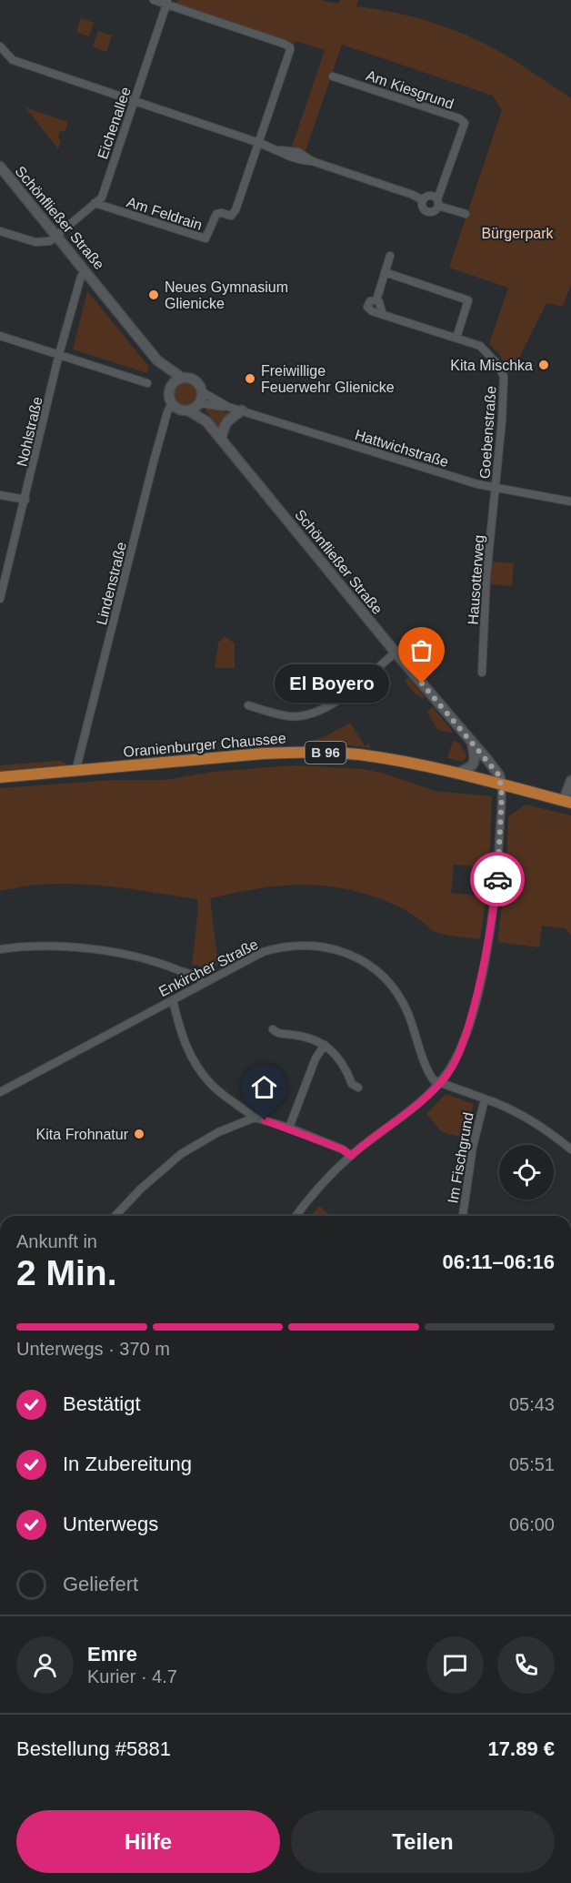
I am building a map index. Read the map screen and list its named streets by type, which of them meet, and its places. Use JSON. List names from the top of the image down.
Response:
{
  "streets": {
    "main road": ["Schönfließer Straße", "Oranienburger Chaussee", "B 96"],
    "street": [
      "Am Kiesgrund",
      "Eichenallee",
      "Am Feldrain",
      "Nohlstraße",
      "Goebenstraße",
      "Hattwichstraße",
      "Hausotterweg",
      "Lindenstraße",
      "Enkircher Straße",
      "Im Fischgrund"
    ]
  },
  "crossings": [
    ["Eichenallee", "Am Feldrain"],
    ["Eichenallee", "Schönfließer Straße"],
    ["Schönfließer Straße", "Nohlstraße"],
    ["Schönfließer Straße", "Hattwichstraße"],
    ["Schönfließer Straße", "Lindenstraße"],
    ["Schönfließer Straße", "Oranienburger Chaussee"],
    ["Goebenstraße", "Hattwichstraße"],
    ["Goebenstraße", "Hausotterweg"],
    ["Hattwichstraße", "Hausotterweg"],
    ["Hattwichstraße", "Lindenstraße"],
    ["Lindenstraße", "Oranienburger Chaussee"]
  ],
  "parks": ["Bürgerpark"],
  "places": [
    "Neues Gymnasium Glienicke",
    "Kita Mischka",
    "Freiwillige Feuerwehr Glienicke",
    "El Boyero",
    "Kita Frohnatur"
  ],
  "page": {
    "bubble": "El Boyero",
    "heading": ["2 Min.", "Ankunft in", "06:11–06:16"],
    "panel": [
      "Emre",
      "Kurier · 4.7",
      "Bestellung #5881",
      "17.89 €"
    ],
    "bar": "Unterwegs · 370 m",
    "list": [
      ["Bestätigt", "05:43"],
      ["In Zubereitung", "05:51"],
      ["Unterwegs", "06:00"],
      "Geliefert"
    ],
    "buttons": ["Hilfe", "Teilen"]
  }
}
